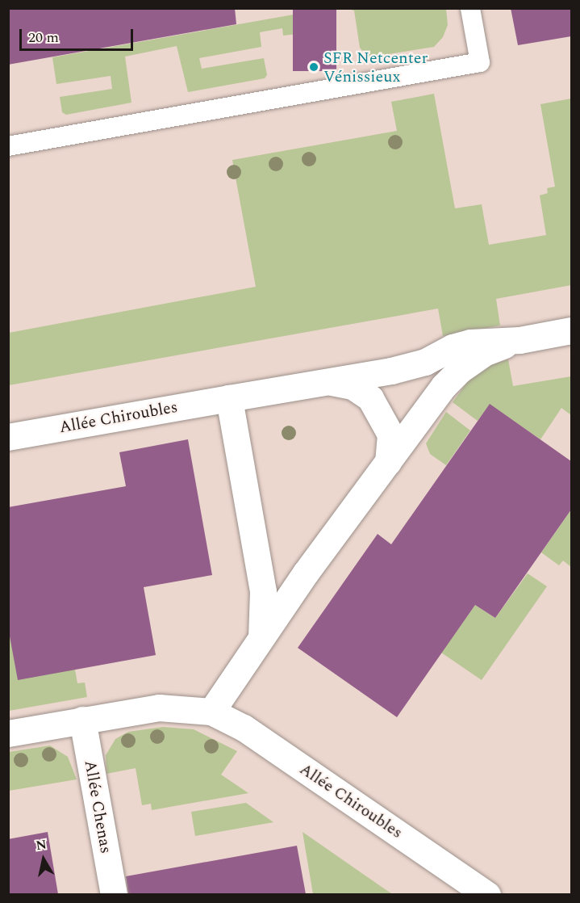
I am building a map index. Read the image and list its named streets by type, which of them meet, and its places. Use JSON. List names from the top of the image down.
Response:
{
  "streets": {
    "street": ["Allée Chiroubles", "Allée Chenas"]
  },
  "crossings": [
    ["Allée Chiroubles", "Allée Chenas"]
  ],
  "places": ["SFR Netcenter Vénissieux"],
  "scale_bar": "20 m",
  "north": "top"
}
